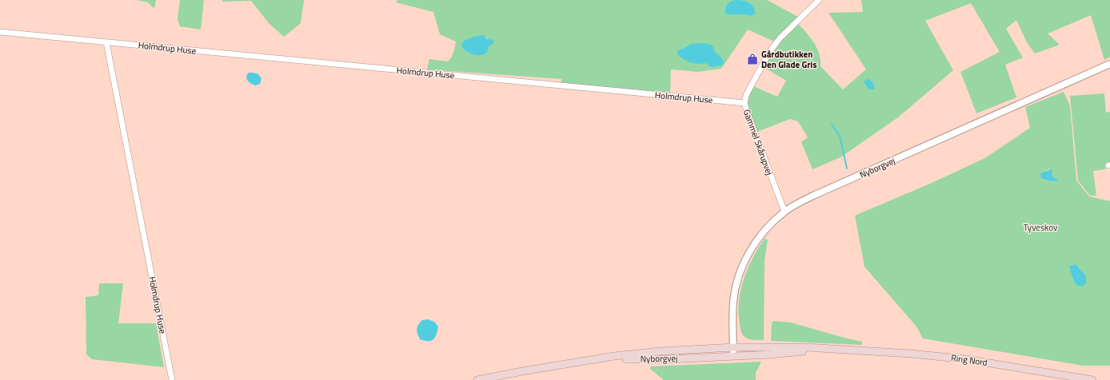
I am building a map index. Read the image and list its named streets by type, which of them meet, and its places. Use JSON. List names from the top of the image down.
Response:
{
  "streets": {
    "main road": ["Nyborgvej", "Ring Nord"],
    "street": ["Holmdrup Huse", "Gammel Skårupvej"]
  },
  "crossings": [
    ["Holmdrup Huse", "Gammel Skårupvej"],
    ["Gammel Skårupvej", "Nyborgvej"],
    ["Nyborgvej", "Ring Nord"]
  ],
  "parks": ["Tyveskov"],
  "places": {
    "shop": ["Gårdbutikken Den Glade Gris"]
  }
}
